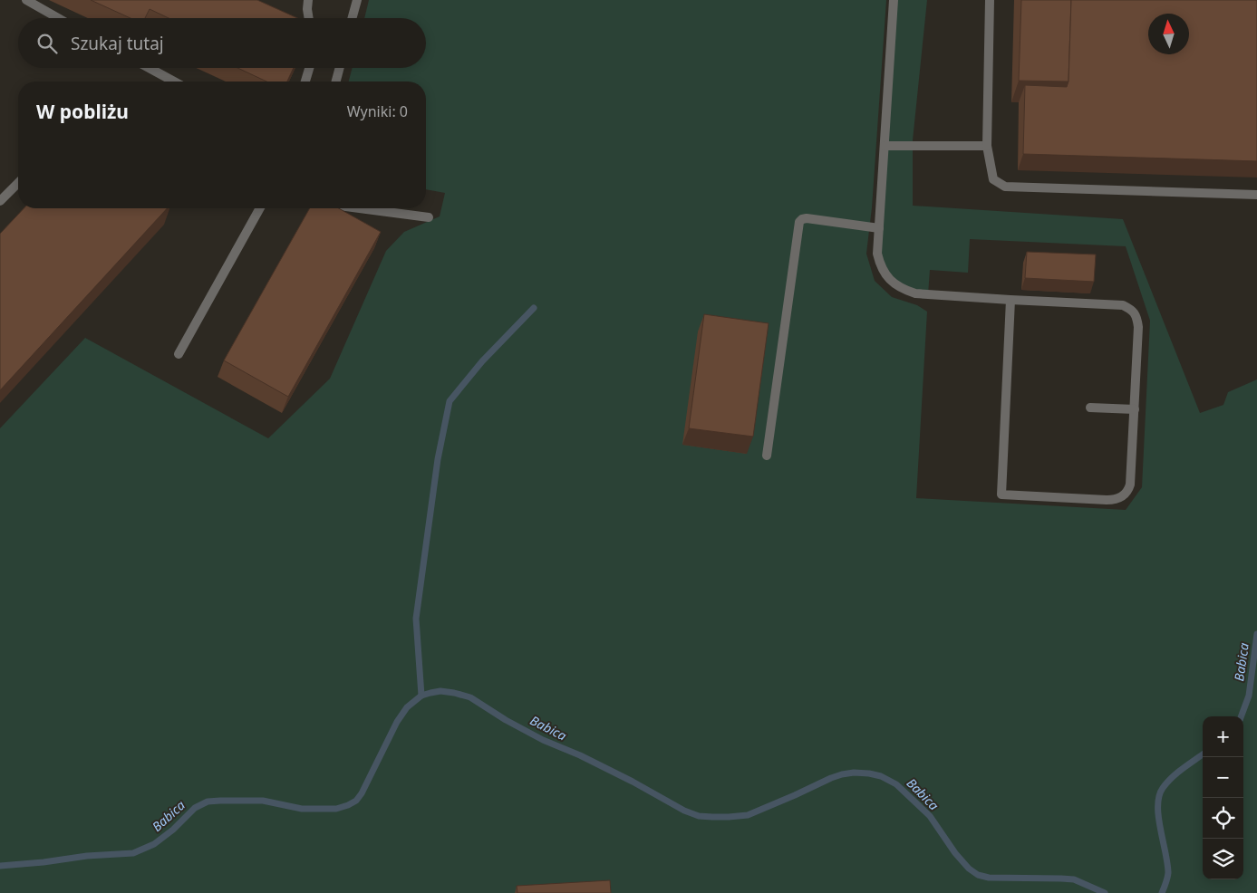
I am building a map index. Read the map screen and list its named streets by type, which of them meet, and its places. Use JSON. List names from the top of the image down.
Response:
{
  "water": ["Babica"],
  "north": "top",
  "page": {
    "search": "Szukaj tutaj",
    "heading": ["W pobliżu", "Wyniki: 0"],
    "map_buttons": ["+", "−"]
  }
}
